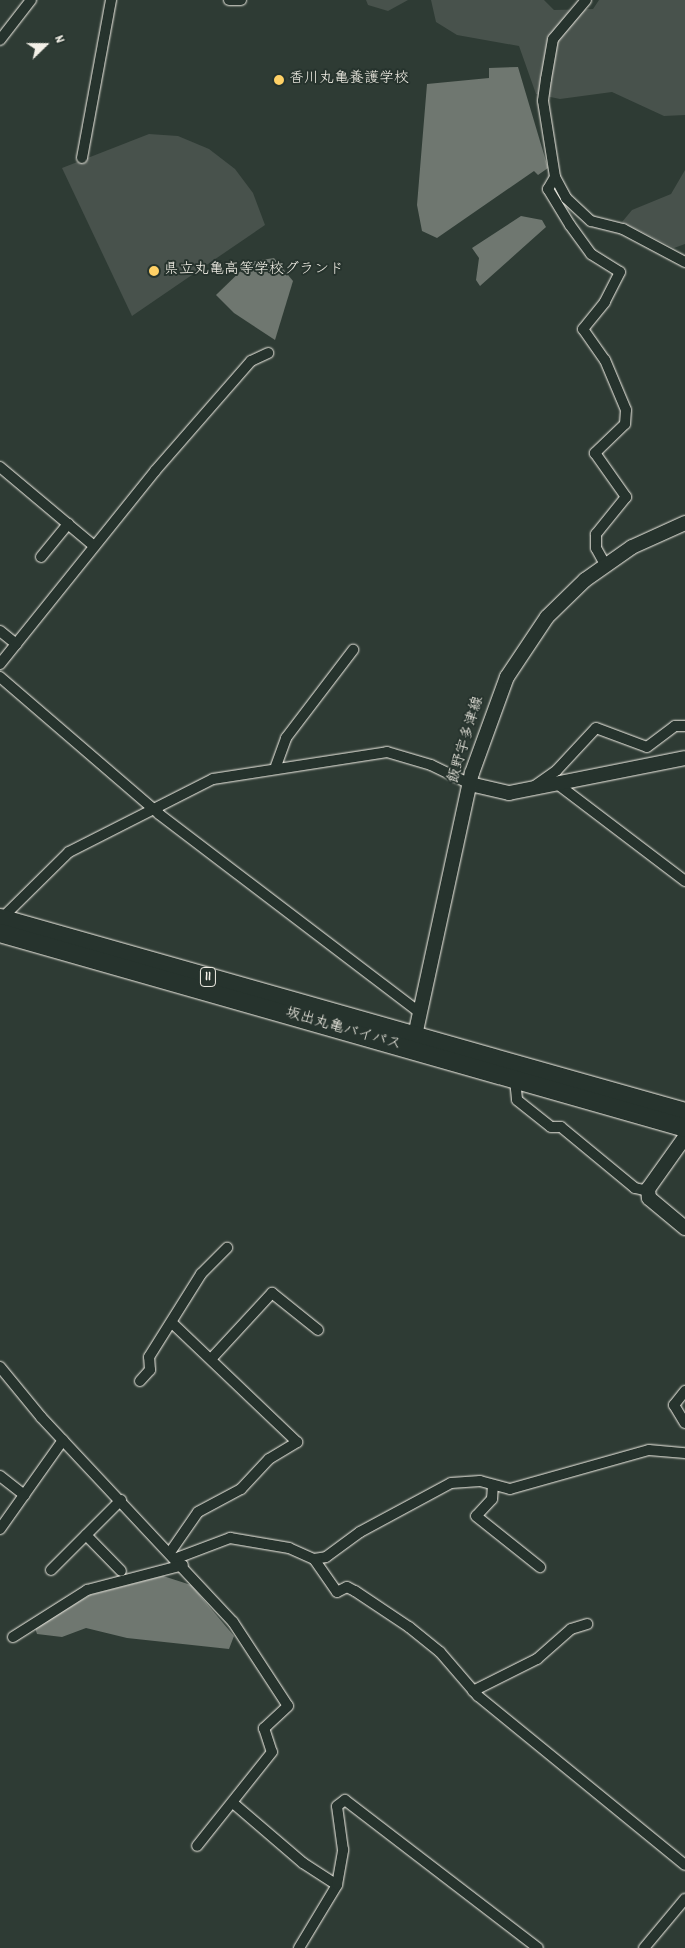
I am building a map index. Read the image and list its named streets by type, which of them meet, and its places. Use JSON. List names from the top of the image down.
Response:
{
  "streets": {
    "highway": ["11", "坂出丸亀バイパス"],
    "main road": ["飯野宇多津線"]
  },
  "crossings": [
    ["飯野宇多津線", "坂出丸亀バイパス"]
  ],
  "places": ["香川丸亀養護学校", "県立丸亀高等学校グランド"],
  "north": "right"
}
